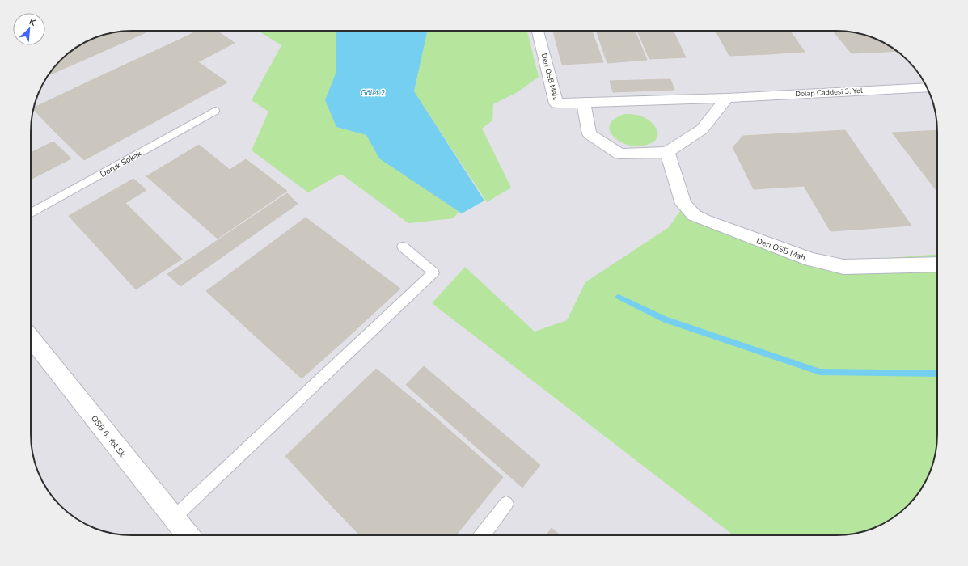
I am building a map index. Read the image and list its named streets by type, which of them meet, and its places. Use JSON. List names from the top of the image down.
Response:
{
  "streets": {
    "street": ["Deri OSB Mah.", "Dolap Caddesi 3. Yol", "OSB 6. Yol Sk."],
    "lane": ["Doruk Sokak"]
  },
  "crossings": [
    ["Deri OSB Mah.", "Dolap Caddesi 3. Yol"]
  ],
  "water": ["Gölet 2"],
  "north": "top right"
}
